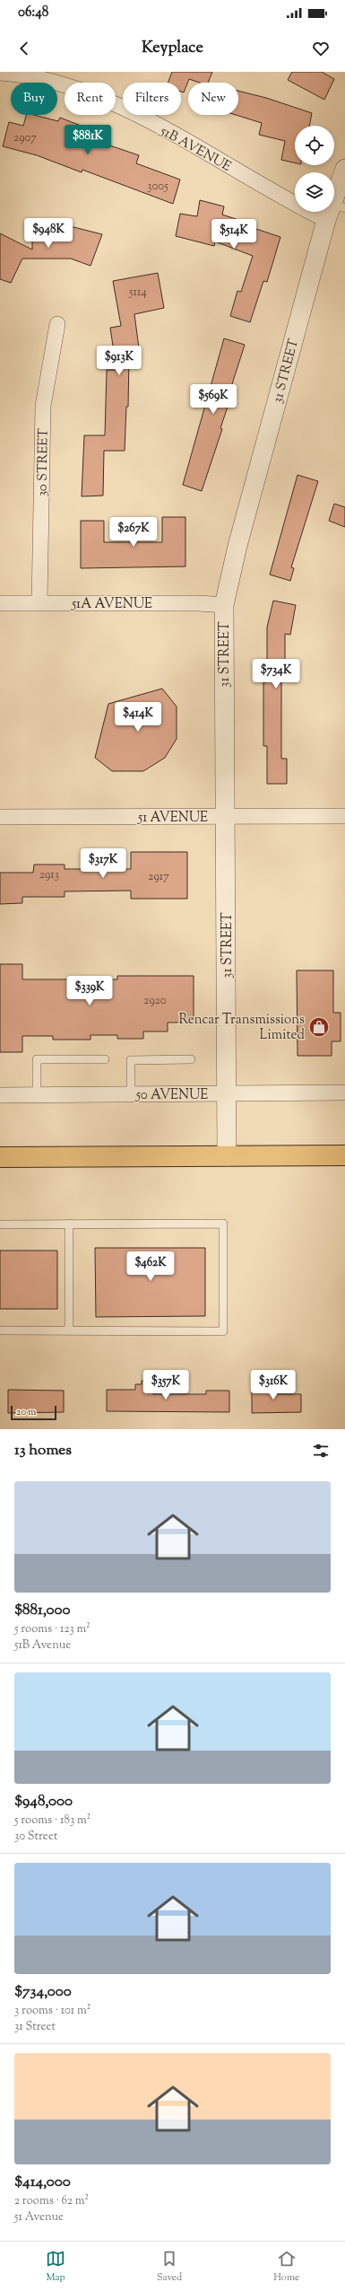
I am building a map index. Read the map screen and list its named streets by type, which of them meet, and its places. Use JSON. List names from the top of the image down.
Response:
{
  "streets": {
    "street": [
      "51B AVENUE",
      "31 STREET",
      "30 STREET",
      "51A AVENUE",
      "51 AVENUE",
      "50 AVENUE"
    ]
  },
  "crossings": [
    ["31 STREET", "51A AVENUE"],
    ["31 STREET", "51 AVENUE"],
    ["31 STREET", "50 AVENUE"],
    ["30 STREET", "51A AVENUE"]
  ],
  "places": {
    "shop": ["Rencar Transmissions Limited"]
  },
  "house_numbers": [
    "2907",
    "3005",
    "5114",
    "2913",
    "2917",
    "2920"
  ],
  "scale_bar": "20 m",
  "page": {
    "status": "06:48",
    "header": "Keyplace",
    "chip": [
      "Buy",
      "Rent",
      "Filters",
      "New"
    ],
    "price": [
      "$881K",
      "$948K",
      "$514K",
      "$913K",
      "$569K",
      "$267K",
      "$734K",
      "$414K",
      "$317K",
      "$339K",
      "$462K",
      "$357K",
      "$316K"
    ],
    "scale": "20 m",
    "heading": "13 homes",
    "list": [
      {
        "name": "$881,000",
        "note": "5 rooms · 123 m² · 51B Avenue"
      },
      {
        "name": "$948,000",
        "note": "5 rooms · 183 m² · 30 Street"
      },
      {
        "name": "$734,000",
        "note": "3 rooms · 101 m² · 31 Street"
      },
      {
        "name": "$414,000",
        "note": "2 rooms · 62 m² · 51 Avenue"
      }
    ],
    "tabs": ["Map", "Saved", "Home"]
  }
}
